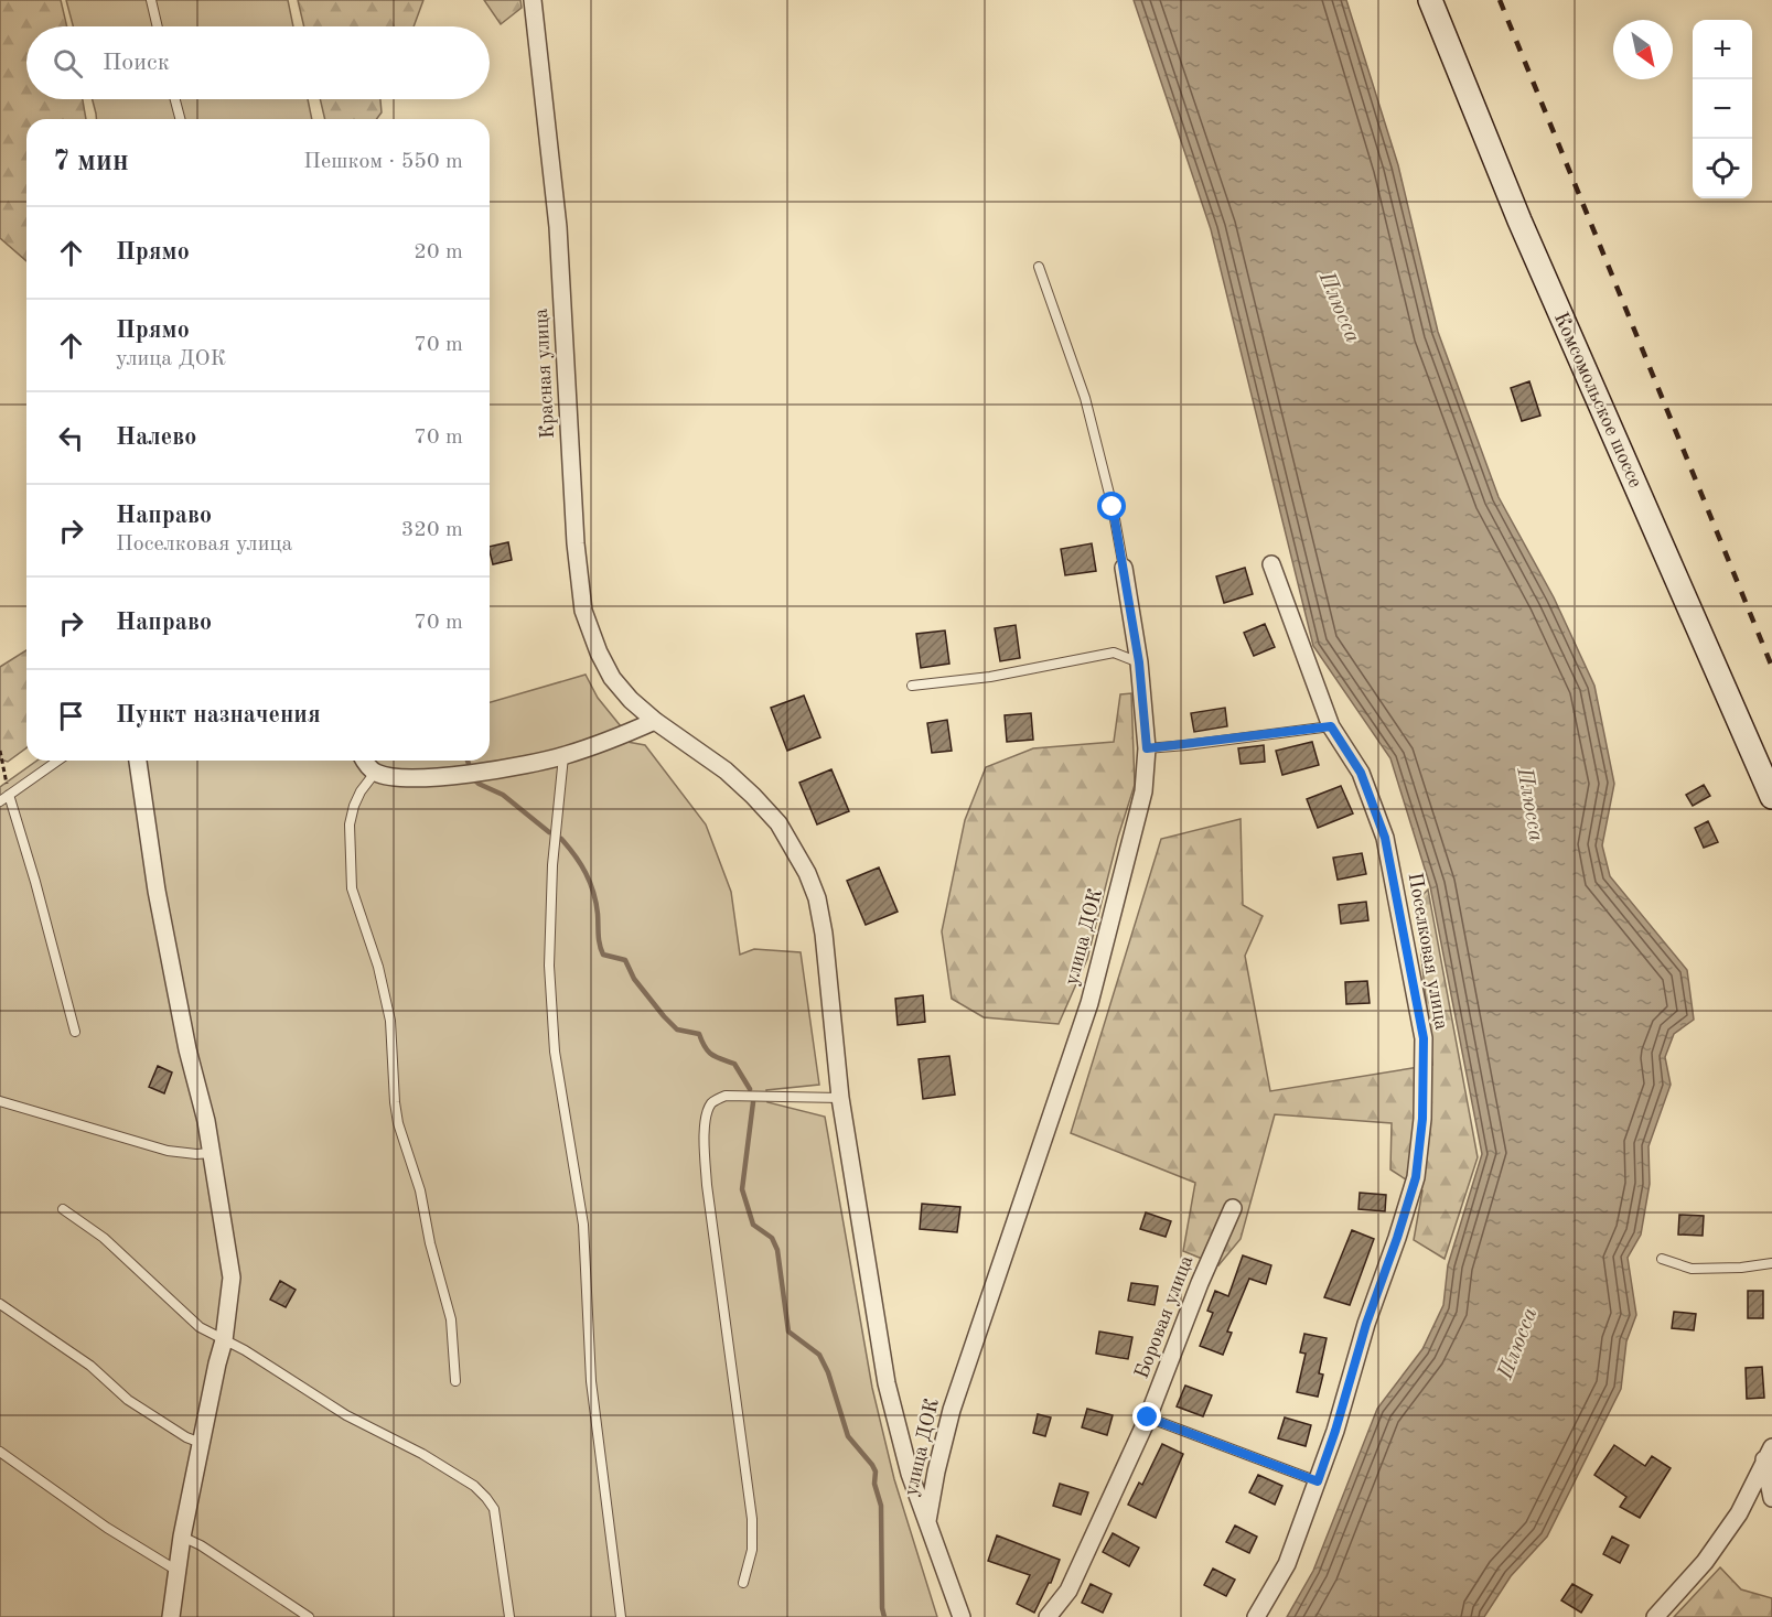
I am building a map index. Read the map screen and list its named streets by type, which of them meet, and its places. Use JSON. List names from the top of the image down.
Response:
{
  "streets": {
    "main road": ["Комсомольское шоссе"],
    "street": [
      "Красная улица",
      "улица ДОК",
      "Поселковая улица",
      "Боровая улица"
    ]
  },
  "crossings": [
    ["Красная улица", "улица ДОК"]
  ],
  "water": ["Плюсса"],
  "north": "bottom right",
  "page": {
    "map_buttons": ["+", "−"],
    "search": "Поиск",
    "heading": ["7 мин", "Пешком · 550 m"],
    "list": [
      ["Прямо", "20 m"],
      ["Прямо", "улица ДОК", "70 m"],
      ["Налево", "70 m"],
      ["Направо", "Поселковая улица", "320 m"],
      ["Направо", "70 m"],
      "Пункт назначения"
    ]
  }
}
